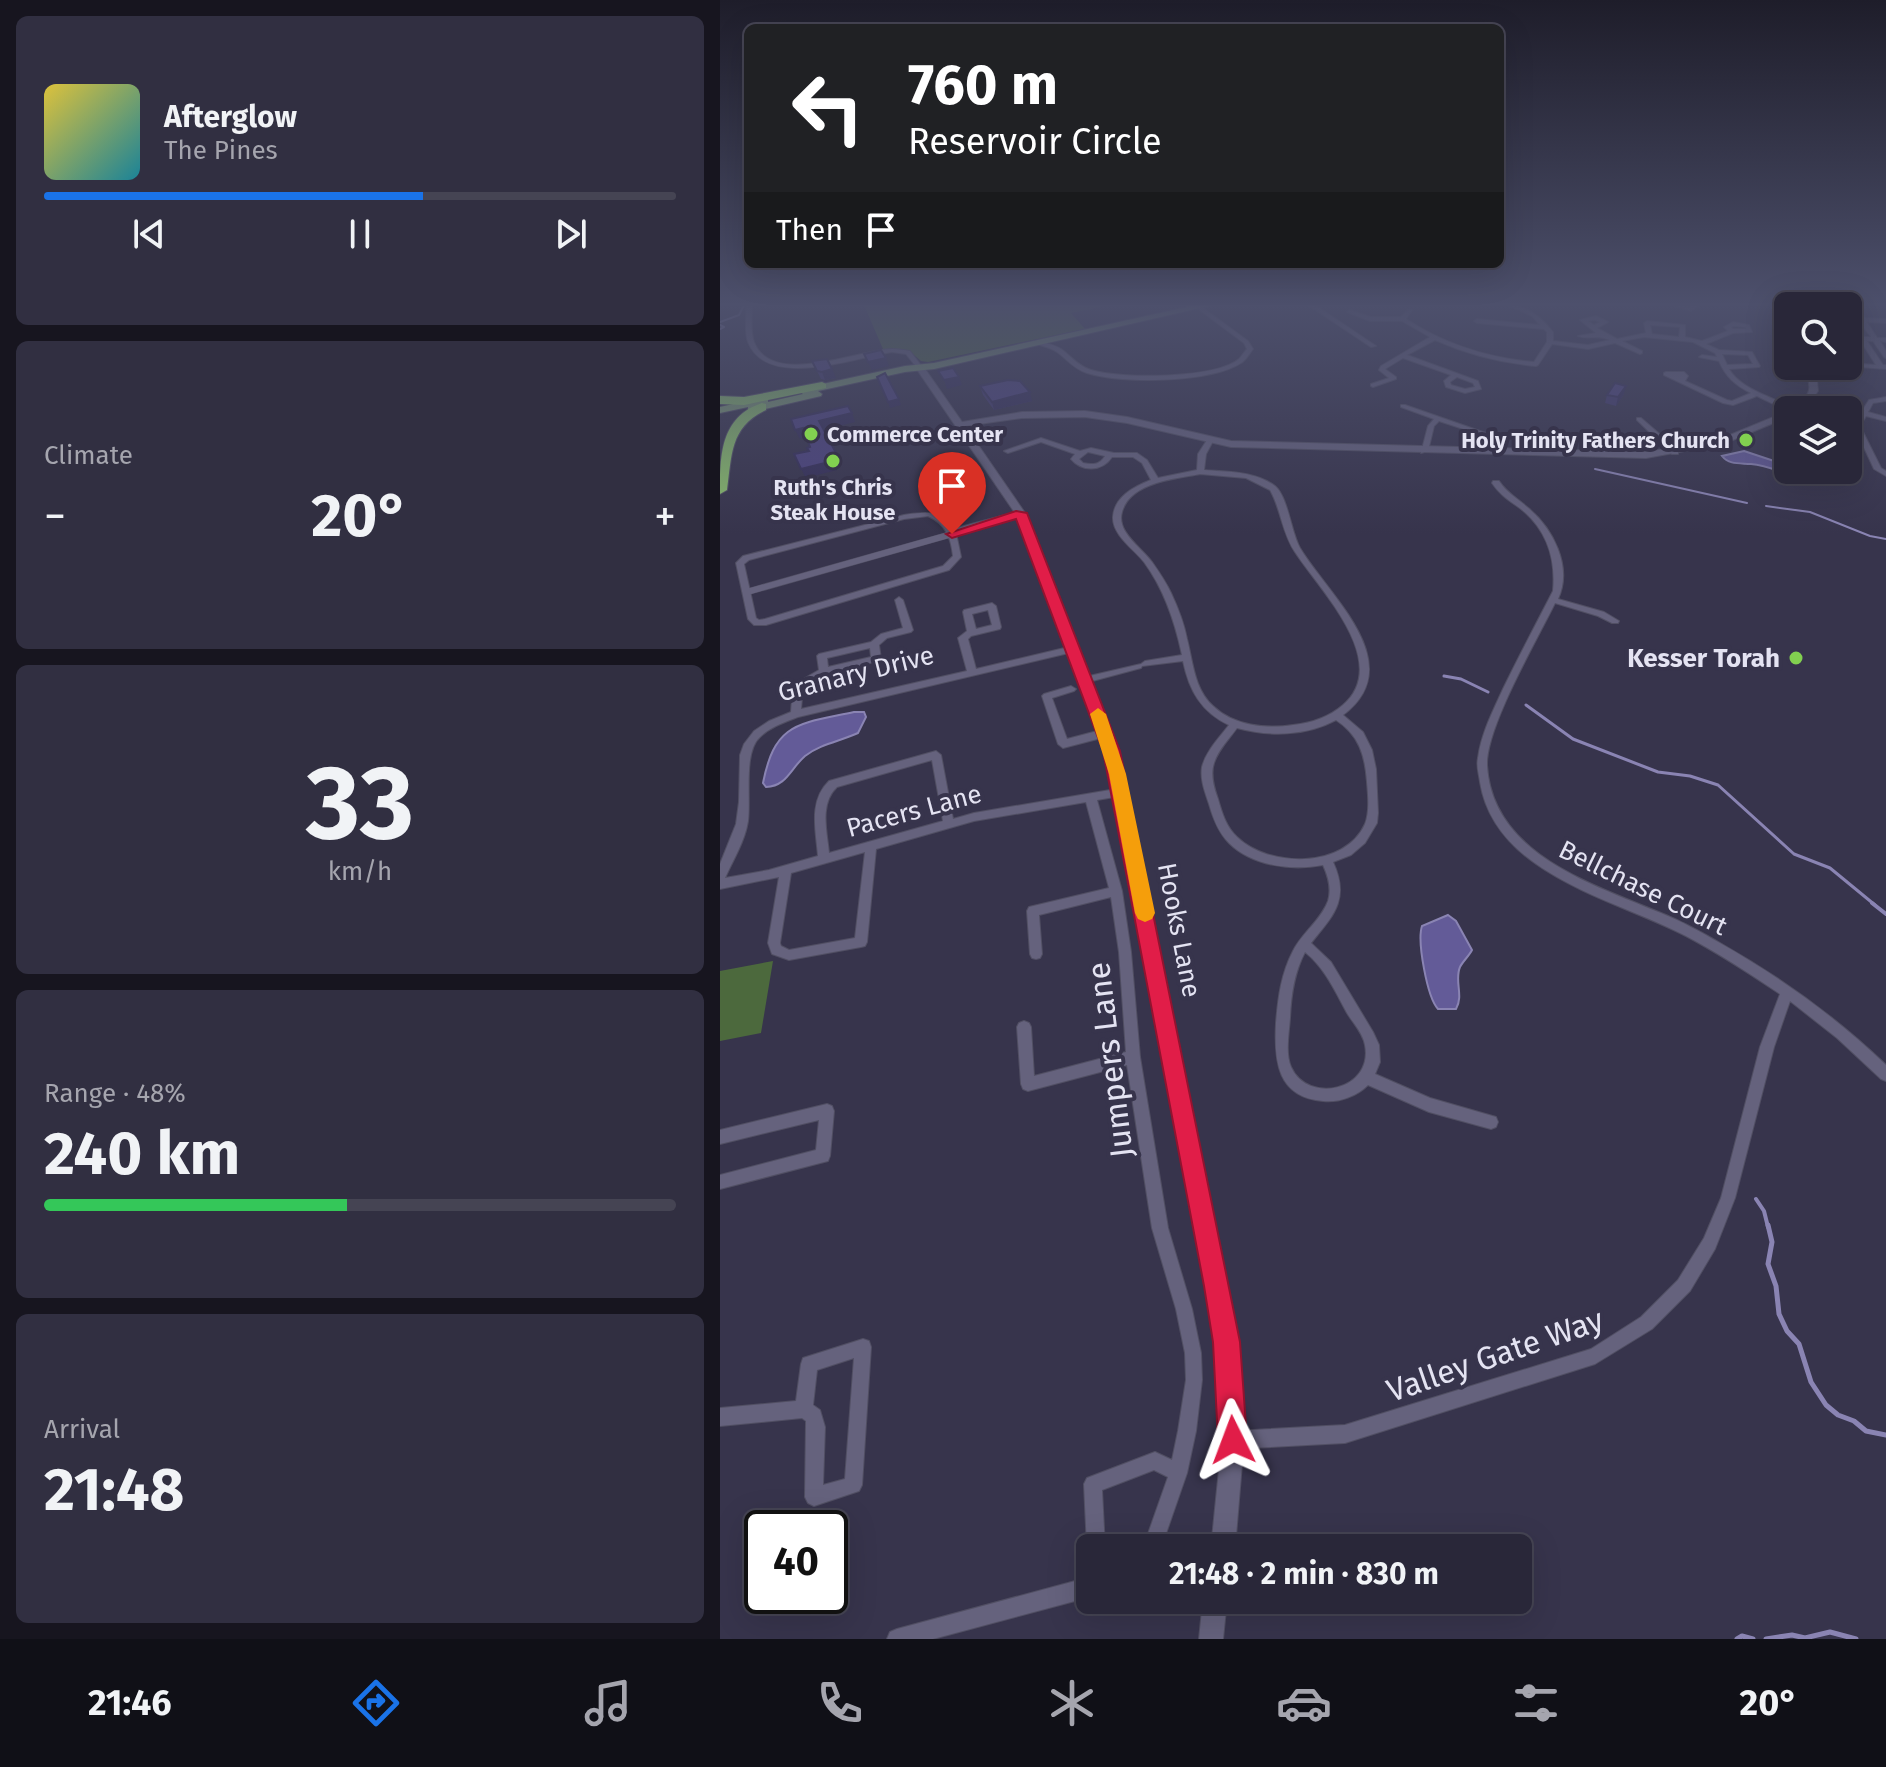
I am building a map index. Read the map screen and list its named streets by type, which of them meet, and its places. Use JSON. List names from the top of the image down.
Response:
{
  "streets": {
    "street": [
      "Granary Drive",
      "Pacers Lane",
      "Bellchase Court",
      "Hooks Lane",
      "Jumpers Lane",
      "Valley Gate Way"
    ]
  },
  "crossings": [
    ["Granary Drive", "Hooks Lane"],
    ["Pacers Lane", "Hooks Lane"],
    ["Pacers Lane", "Jumpers Lane"],
    ["Bellchase Court", "Valley Gate Way"],
    ["Hooks Lane", "Valley Gate Way"]
  ],
  "places": [
    "Commerce Center",
    "Holy Trinity Fathers Church",
    "Ruth's Chris Steak House",
    "Kesser Torah"
  ],
  "page": {
    "turn": ["760 m", "Reservoir Circle"],
    "song": ["Afterglow", "The Pines"],
    "then": "Then",
    "tile": [
      "Climate",
      ["33", "km/h"],
      ["Range · 48%", "240 km"],
      ["Arrival", "21:48"]
    ],
    "heat": ["−", "20°", "+"],
    "limit": "40",
    "trip": "21:48 · 2 min · 830 m",
    "tabs": ["21:46", "20°"]
  }
}
